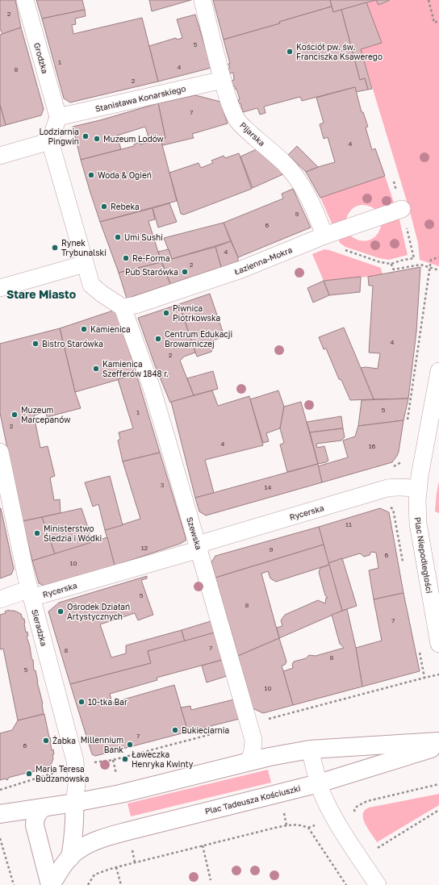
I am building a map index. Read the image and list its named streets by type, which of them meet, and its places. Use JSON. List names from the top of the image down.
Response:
{
  "streets": {
    "street": [
      "Grodzka",
      "Stanisława Konarskiego",
      "Pijarska",
      "Łazienna-Mokra",
      "Rycerska",
      "Szewska",
      "Plac Niepodległości",
      "Sieradzka",
      "Plac Tadeusza Kościuszki"
    ]
  },
  "crossings": [
    ["Grodzka", "Stanisława Konarskiego"],
    ["Stanisława Konarskiego", "Pijarska"],
    ["Pijarska", "Łazienna-Mokra"],
    ["Łazienna-Mokra", "Szewska"],
    ["Rycerska", "Szewska"],
    ["Rycerska", "Plac Niepodległości"],
    ["Rycerska", "Sieradzka"],
    ["Sieradzka", "Plac Tadeusza Kościuszki"]
  ],
  "districts": ["Stare Miasto"],
  "places": [
    "Kościół pw. św. Franciszka Ksawerego",
    "Lodziarnia Pingwin",
    "Muzeum Lodów",
    "Woda & Ogień",
    "Rebeka",
    "Umi Sushi",
    "Rynek Trybunalski",
    "Re-Forma",
    "Pub Starówka",
    "Piwnica Piotrkowska",
    "Kamienica",
    "Centrum Edukacji Browarniczej",
    "Bistro Starówka",
    "Kamienica Szefferów 1848 r.",
    "Muzeum Marcepanów",
    "Ministerstwo Śledzia i Wódki",
    "Ośrodek Działań Artystycznych",
    "10-tka Bar",
    "Bukieciarnia",
    "Żabka",
    "Millennium Bank",
    "Ławeczka Henryka Kwinty",
    "Maria Teresa Budzanowska"
  ],
  "house_numbers": [
    "2",
    "5",
    "1",
    "4",
    "8",
    "2",
    "7",
    "4",
    "9",
    "6",
    "4",
    "2",
    "4",
    "2",
    "5",
    "1",
    "2",
    "4",
    "16",
    "3",
    "14",
    "11",
    "12",
    "9",
    "6",
    "10",
    "5",
    "8",
    "7",
    "7",
    "8",
    "8",
    "5",
    "10",
    "7",
    "6"
  ]
}
